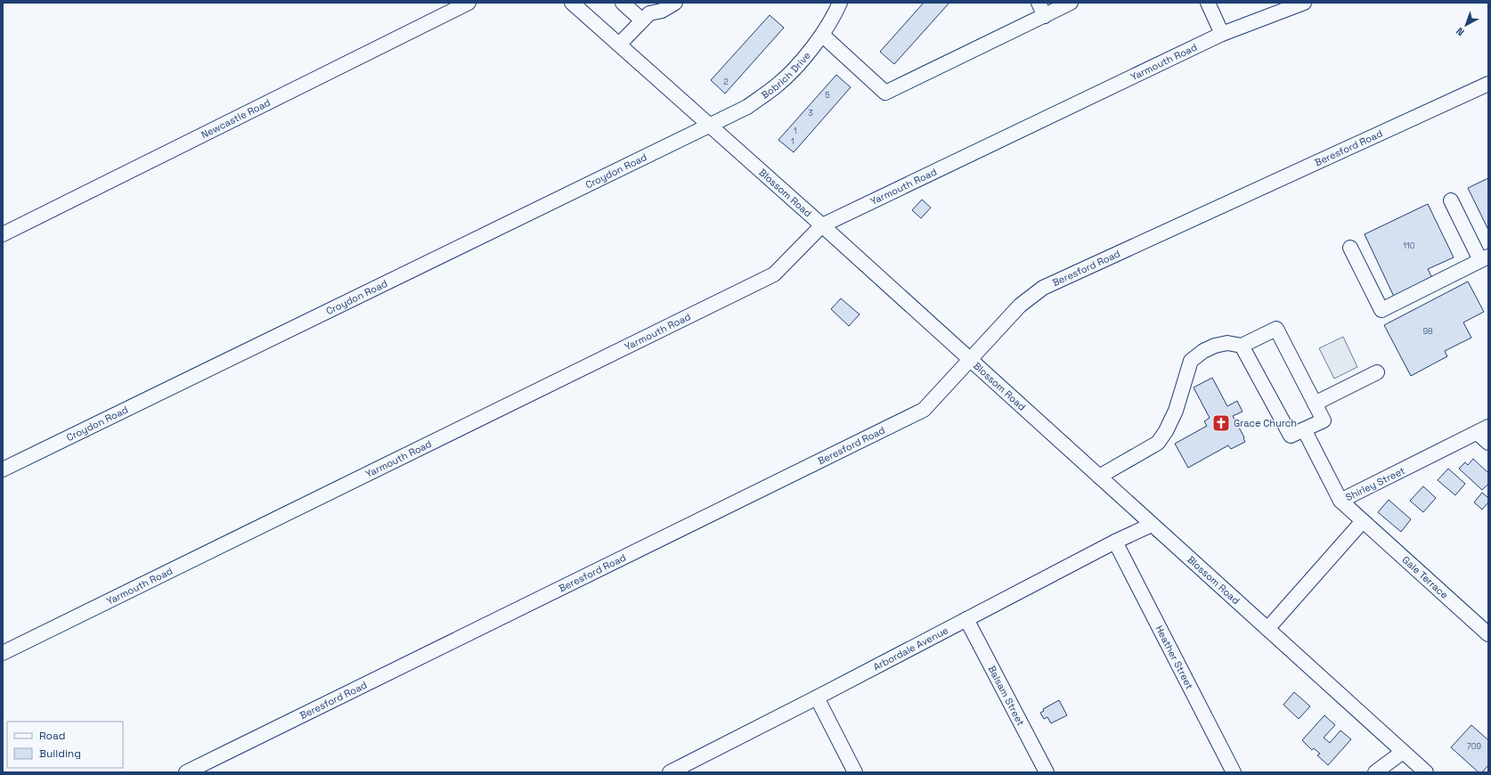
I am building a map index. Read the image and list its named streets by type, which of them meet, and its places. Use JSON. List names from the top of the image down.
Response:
{
  "streets": {
    "street": [
      "Yarmouth Road",
      "Bobrich Drive",
      "Newcastle Road",
      "Beresford Road",
      "Croydon Road",
      "Blossom Road",
      "Shirley Street",
      "Gale Terrace",
      "Arbordale Avenue",
      "Heather Street",
      "Balsam Street"
    ]
  },
  "crossings": [
    ["Yarmouth Road", "Blossom Road"],
    ["Bobrich Drive", "Croydon Road"],
    ["Bobrich Drive", "Blossom Road"],
    ["Beresford Road", "Blossom Road"],
    ["Croydon Road", "Blossom Road"],
    ["Blossom Road", "Arbordale Avenue"],
    ["Shirley Street", "Gale Terrace"],
    ["Arbordale Avenue", "Heather Street"],
    ["Arbordale Avenue", "Balsam Street"]
  ],
  "places": {
    "church": ["Grace Church"]
  },
  "house_numbers": [
    "2",
    "5",
    "3",
    "1",
    "1",
    "110",
    "98",
    "709"
  ],
  "legend": ["Road", "Building"],
  "north": "bottom left"
}
